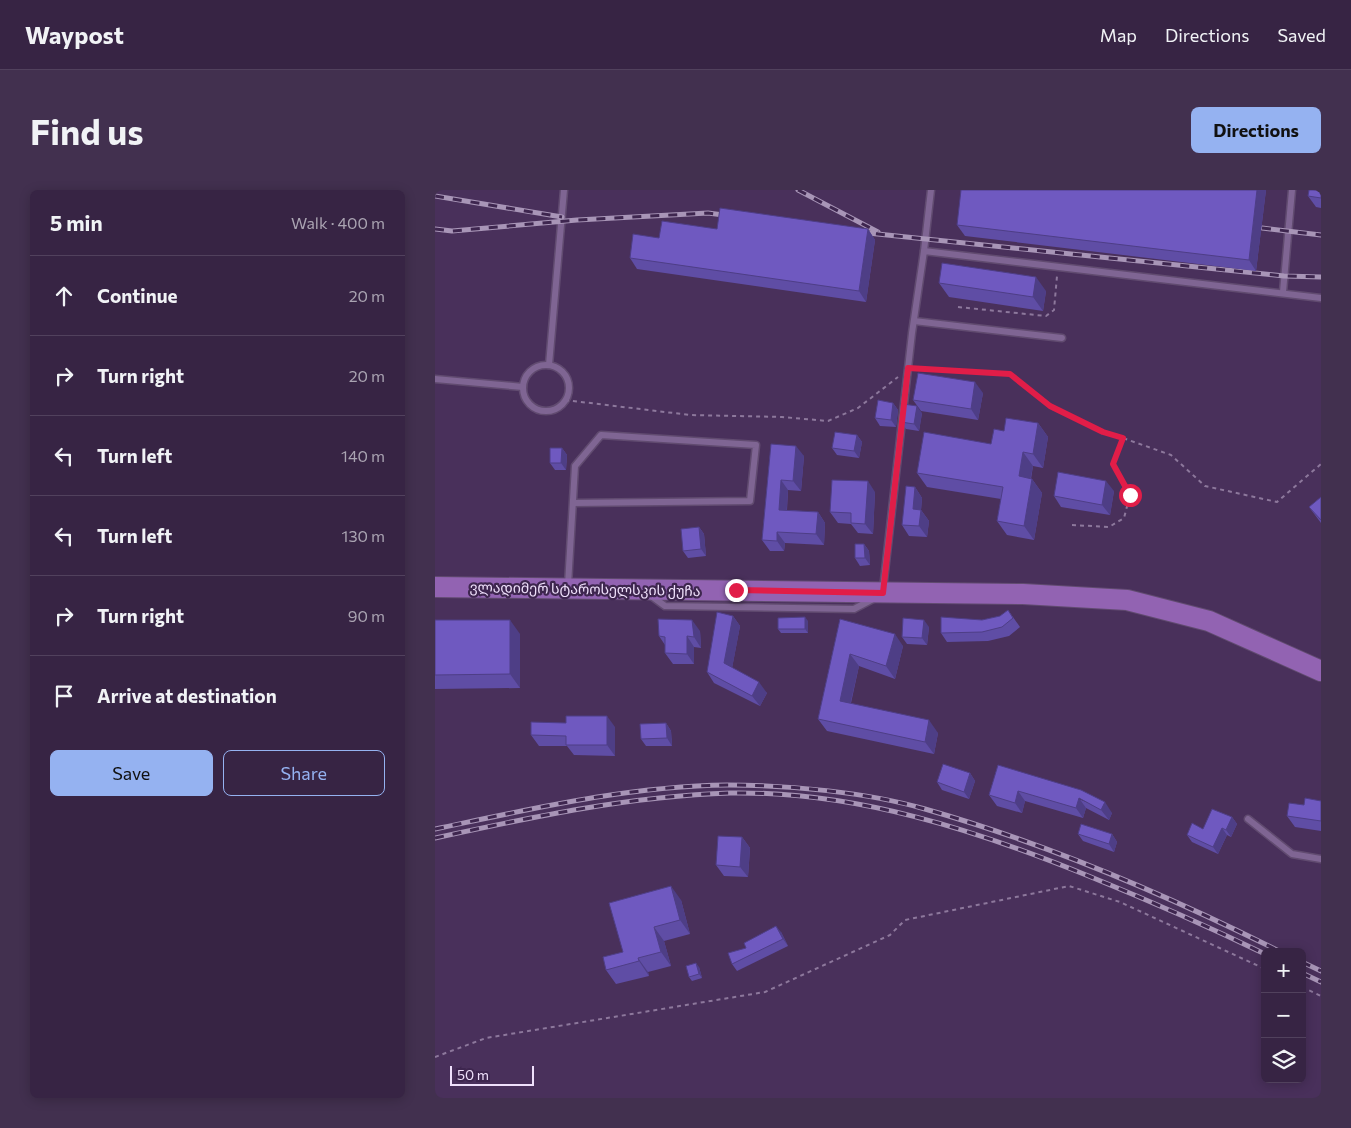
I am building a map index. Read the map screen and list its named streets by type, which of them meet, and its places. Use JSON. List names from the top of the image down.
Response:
{
  "streets": {
    "main road": ["ვლადიმერ სტაროსელსკის ქუჩა"]
  },
  "scale_bar": "50 m",
  "page": {
    "header": "Waypost",
    "nav": ["Map", "Directions", "Saved"],
    "buttons": [
      "Directions",
      ["Save", "Share"]
    ],
    "title": "Find us",
    "heading": ["5 min", "Walk · 400 m"],
    "list": [
      ["Continue", "20 m"],
      ["Turn right", "20 m"],
      ["Turn left", "140 m"],
      ["Turn left", "130 m"],
      ["Turn right", "90 m"],
      "Arrive at destination"
    ],
    "map_buttons": ["+", "−"],
    "scale": "50 m"
  }
}
